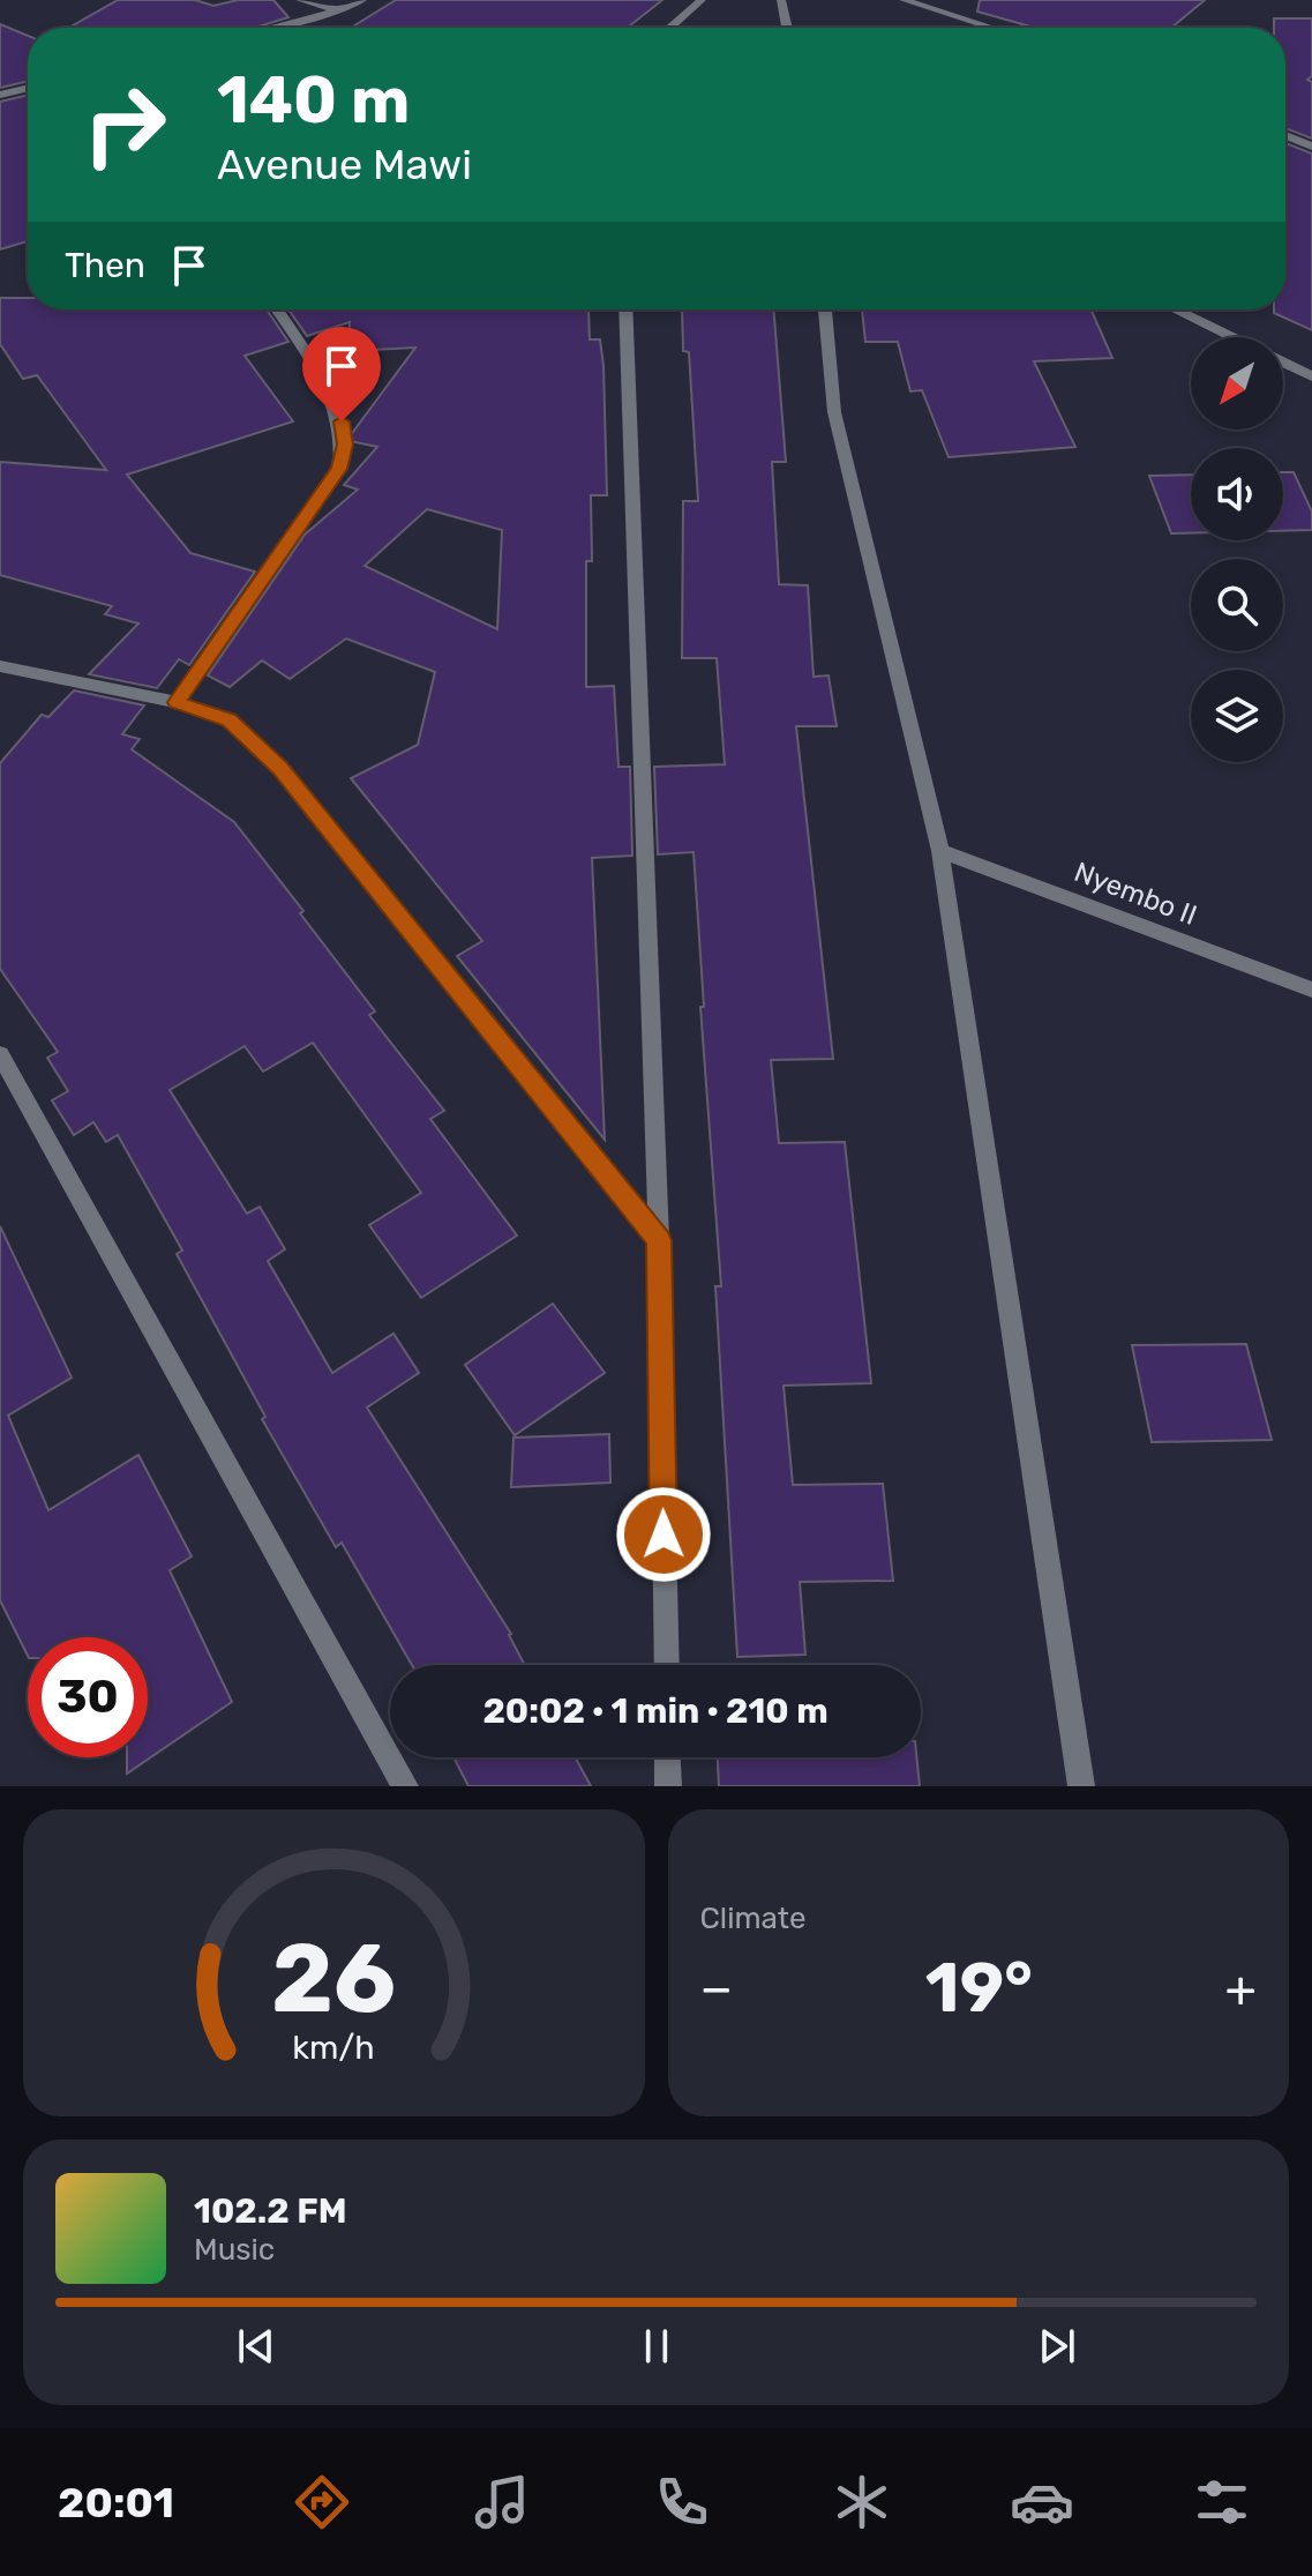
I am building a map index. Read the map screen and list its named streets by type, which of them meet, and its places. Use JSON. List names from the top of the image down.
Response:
{
  "streets": {
    "street": ["Nyembo II"]
  },
  "north": "bottom left",
  "page": {
    "turn": ["140 m", "Avenue Mawi"],
    "then": "Then",
    "limit": "30",
    "trip": "20:02 · 1 min · 210 m",
    "tile": "Climate",
    "heat": ["−", "19°", "+"],
    "song": ["102.2 FM", "Music"],
    "tabs": "20:01",
    "gauge": ["26", "km/h"]
  }
}
